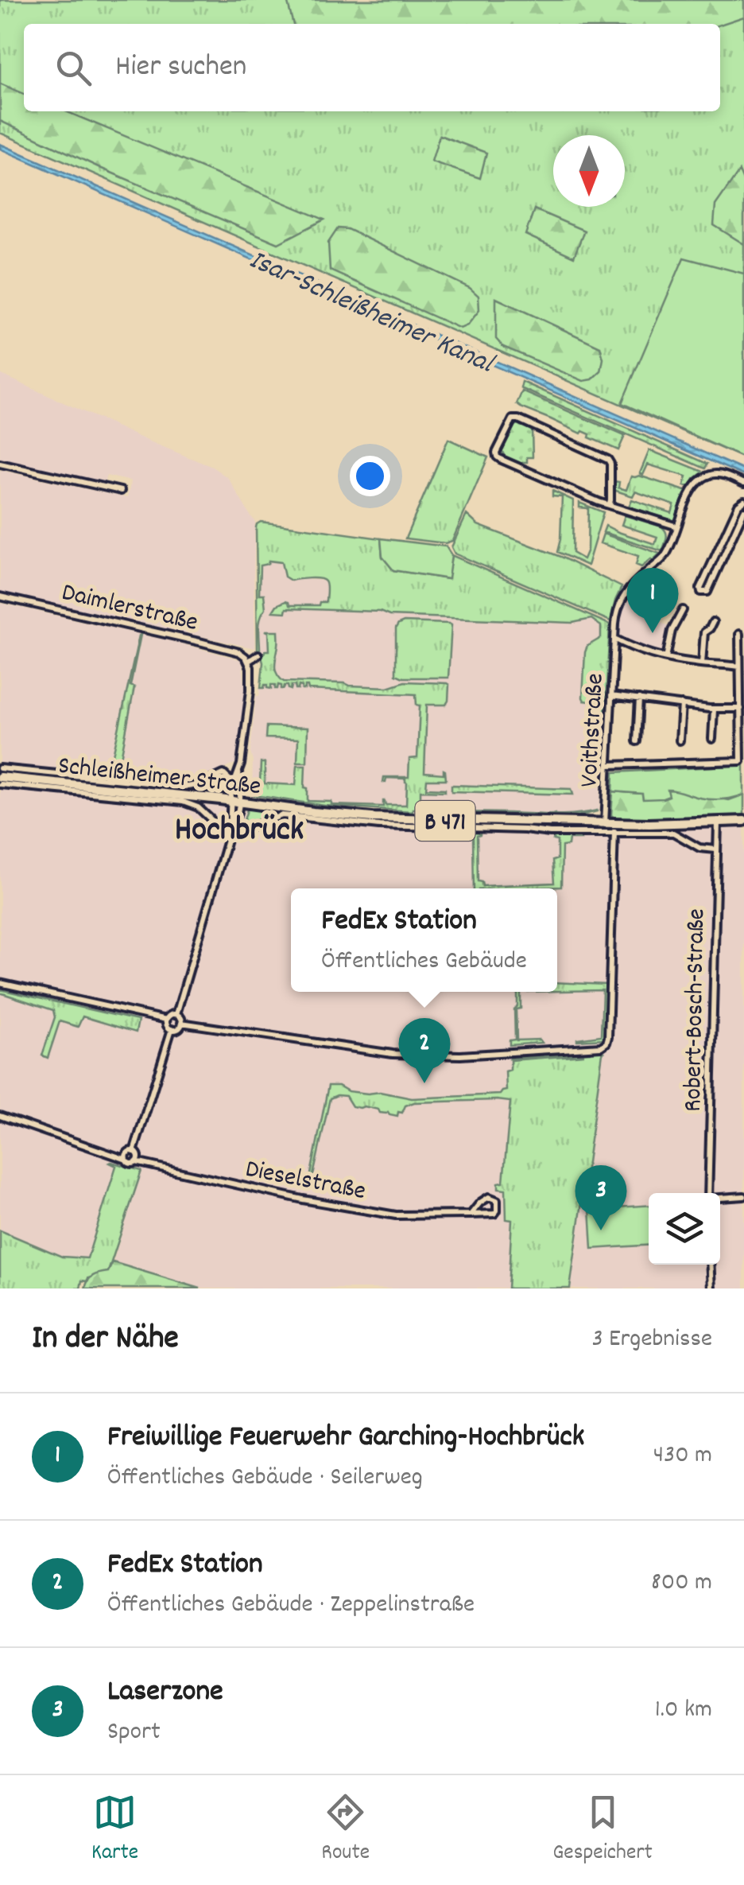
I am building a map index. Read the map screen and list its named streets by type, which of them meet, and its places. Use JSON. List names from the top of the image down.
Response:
{
  "streets": {
    "main road": ["Schleißheimer Straße", "B 471"],
    "street": [
      "Daimlerstraße",
      "Voithstraße",
      "Robert-Bosch-Straße",
      "Dieselstraße"
    ]
  },
  "crossings": [
    ["Voithstraße", "Schleißheimer Straße"],
    ["Schleißheimer Straße", "Robert-Bosch-Straße"]
  ],
  "districts": ["Hochbrück"],
  "water": ["Isar-Schleißheimer Kanal"],
  "north": "bottom",
  "page": {
    "search": "Hier suchen",
    "pins": ["1", "2", "3"],
    "popup": ["FedEx Station", "Öffentliches Gebäude"],
    "heading": ["In der Nähe", "3 Ergebnisse"],
    "list": [
      {
        "mark": "1",
        "name": "Freiwillige Feuerwehr Garching-Hochbrück",
        "note": "Öffentliches Gebäude · Seilerweg",
        "value": "430 m"
      },
      {
        "mark": "2",
        "name": "FedEx Station",
        "note": "Öffentliches Gebäude · Zeppelinstraße",
        "value": "800 m"
      },
      {
        "mark": "3",
        "name": "Laserzone",
        "note": "Sport",
        "value": "1.0 km"
      }
    ],
    "nav": ["Karte", "Route", "Gespeichert"]
  }
}
